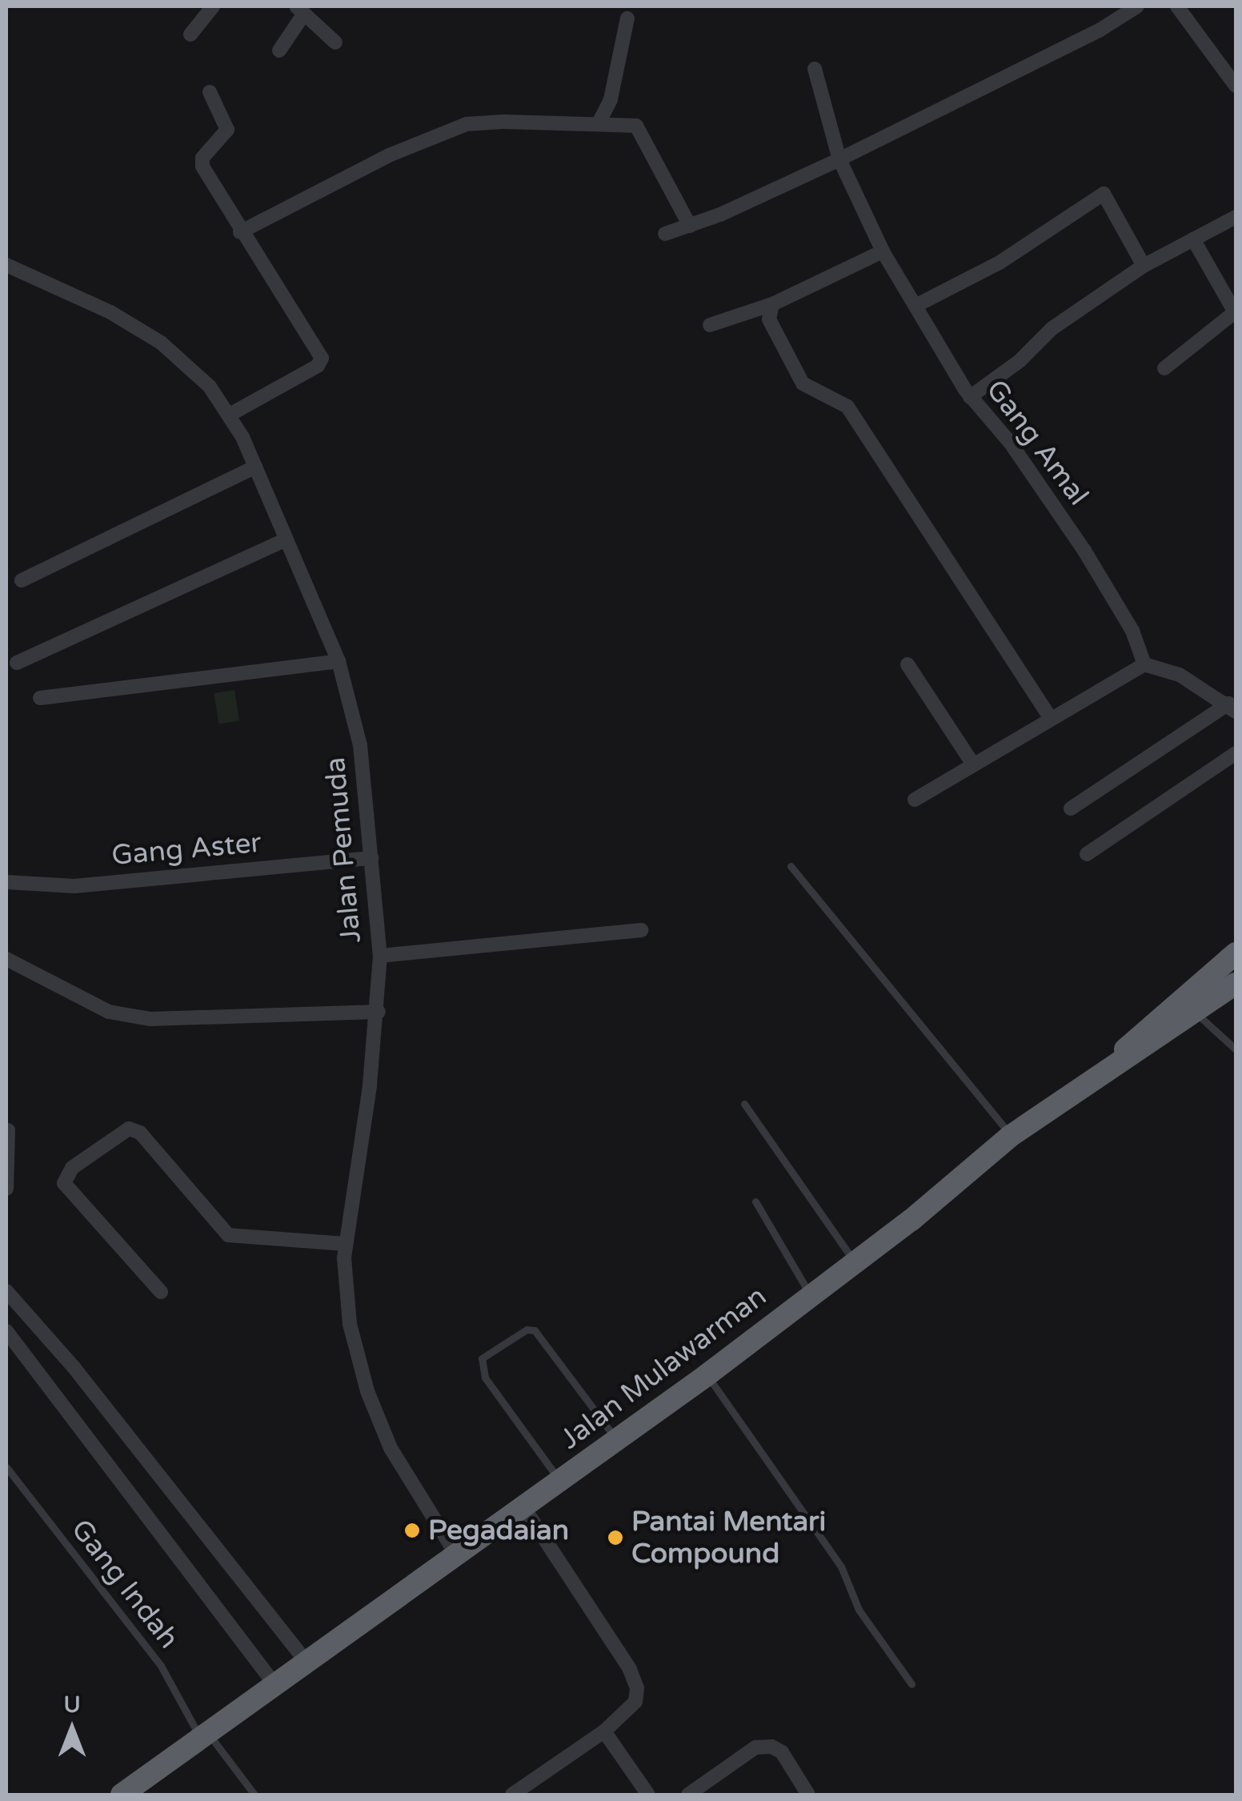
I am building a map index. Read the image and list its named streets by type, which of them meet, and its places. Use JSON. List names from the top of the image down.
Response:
{
  "streets": {
    "highway": ["Jalan Mulawarman"],
    "street": ["Gang Amal", "Gang Aster", "Jalan Pemuda"],
    "lane": ["Gang Indah"]
  },
  "crossings": [
    ["Gang Aster", "Jalan Pemuda"],
    ["Jalan Pemuda", "Jalan Mulawarman"],
    ["Jalan Mulawarman", "Gang Indah"]
  ],
  "places": ["Pegadaian", "Pantai Mentari Compound"],
  "north": "top"
}
